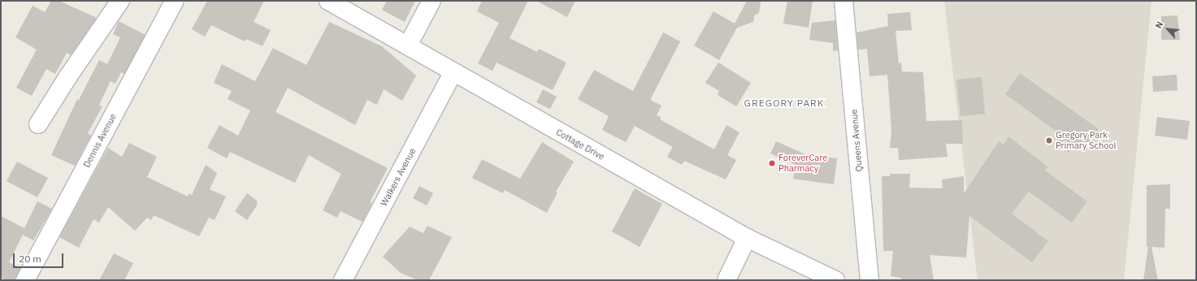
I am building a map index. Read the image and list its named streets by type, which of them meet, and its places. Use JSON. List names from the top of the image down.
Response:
{
  "streets": {
    "street": [
      "Dennis Avenue",
      "Queens Avenue",
      "Cottage Drive",
      "Walkers Avenue"
    ]
  },
  "crossings": [
    ["Cottage Drive", "Walkers Avenue"]
  ],
  "districts": ["GREGORY PARK"],
  "places": ["Gregory Park Primary School", "ForeverCare Pharmacy"],
  "scale_bar": "20 m",
  "north": "top left"
}
